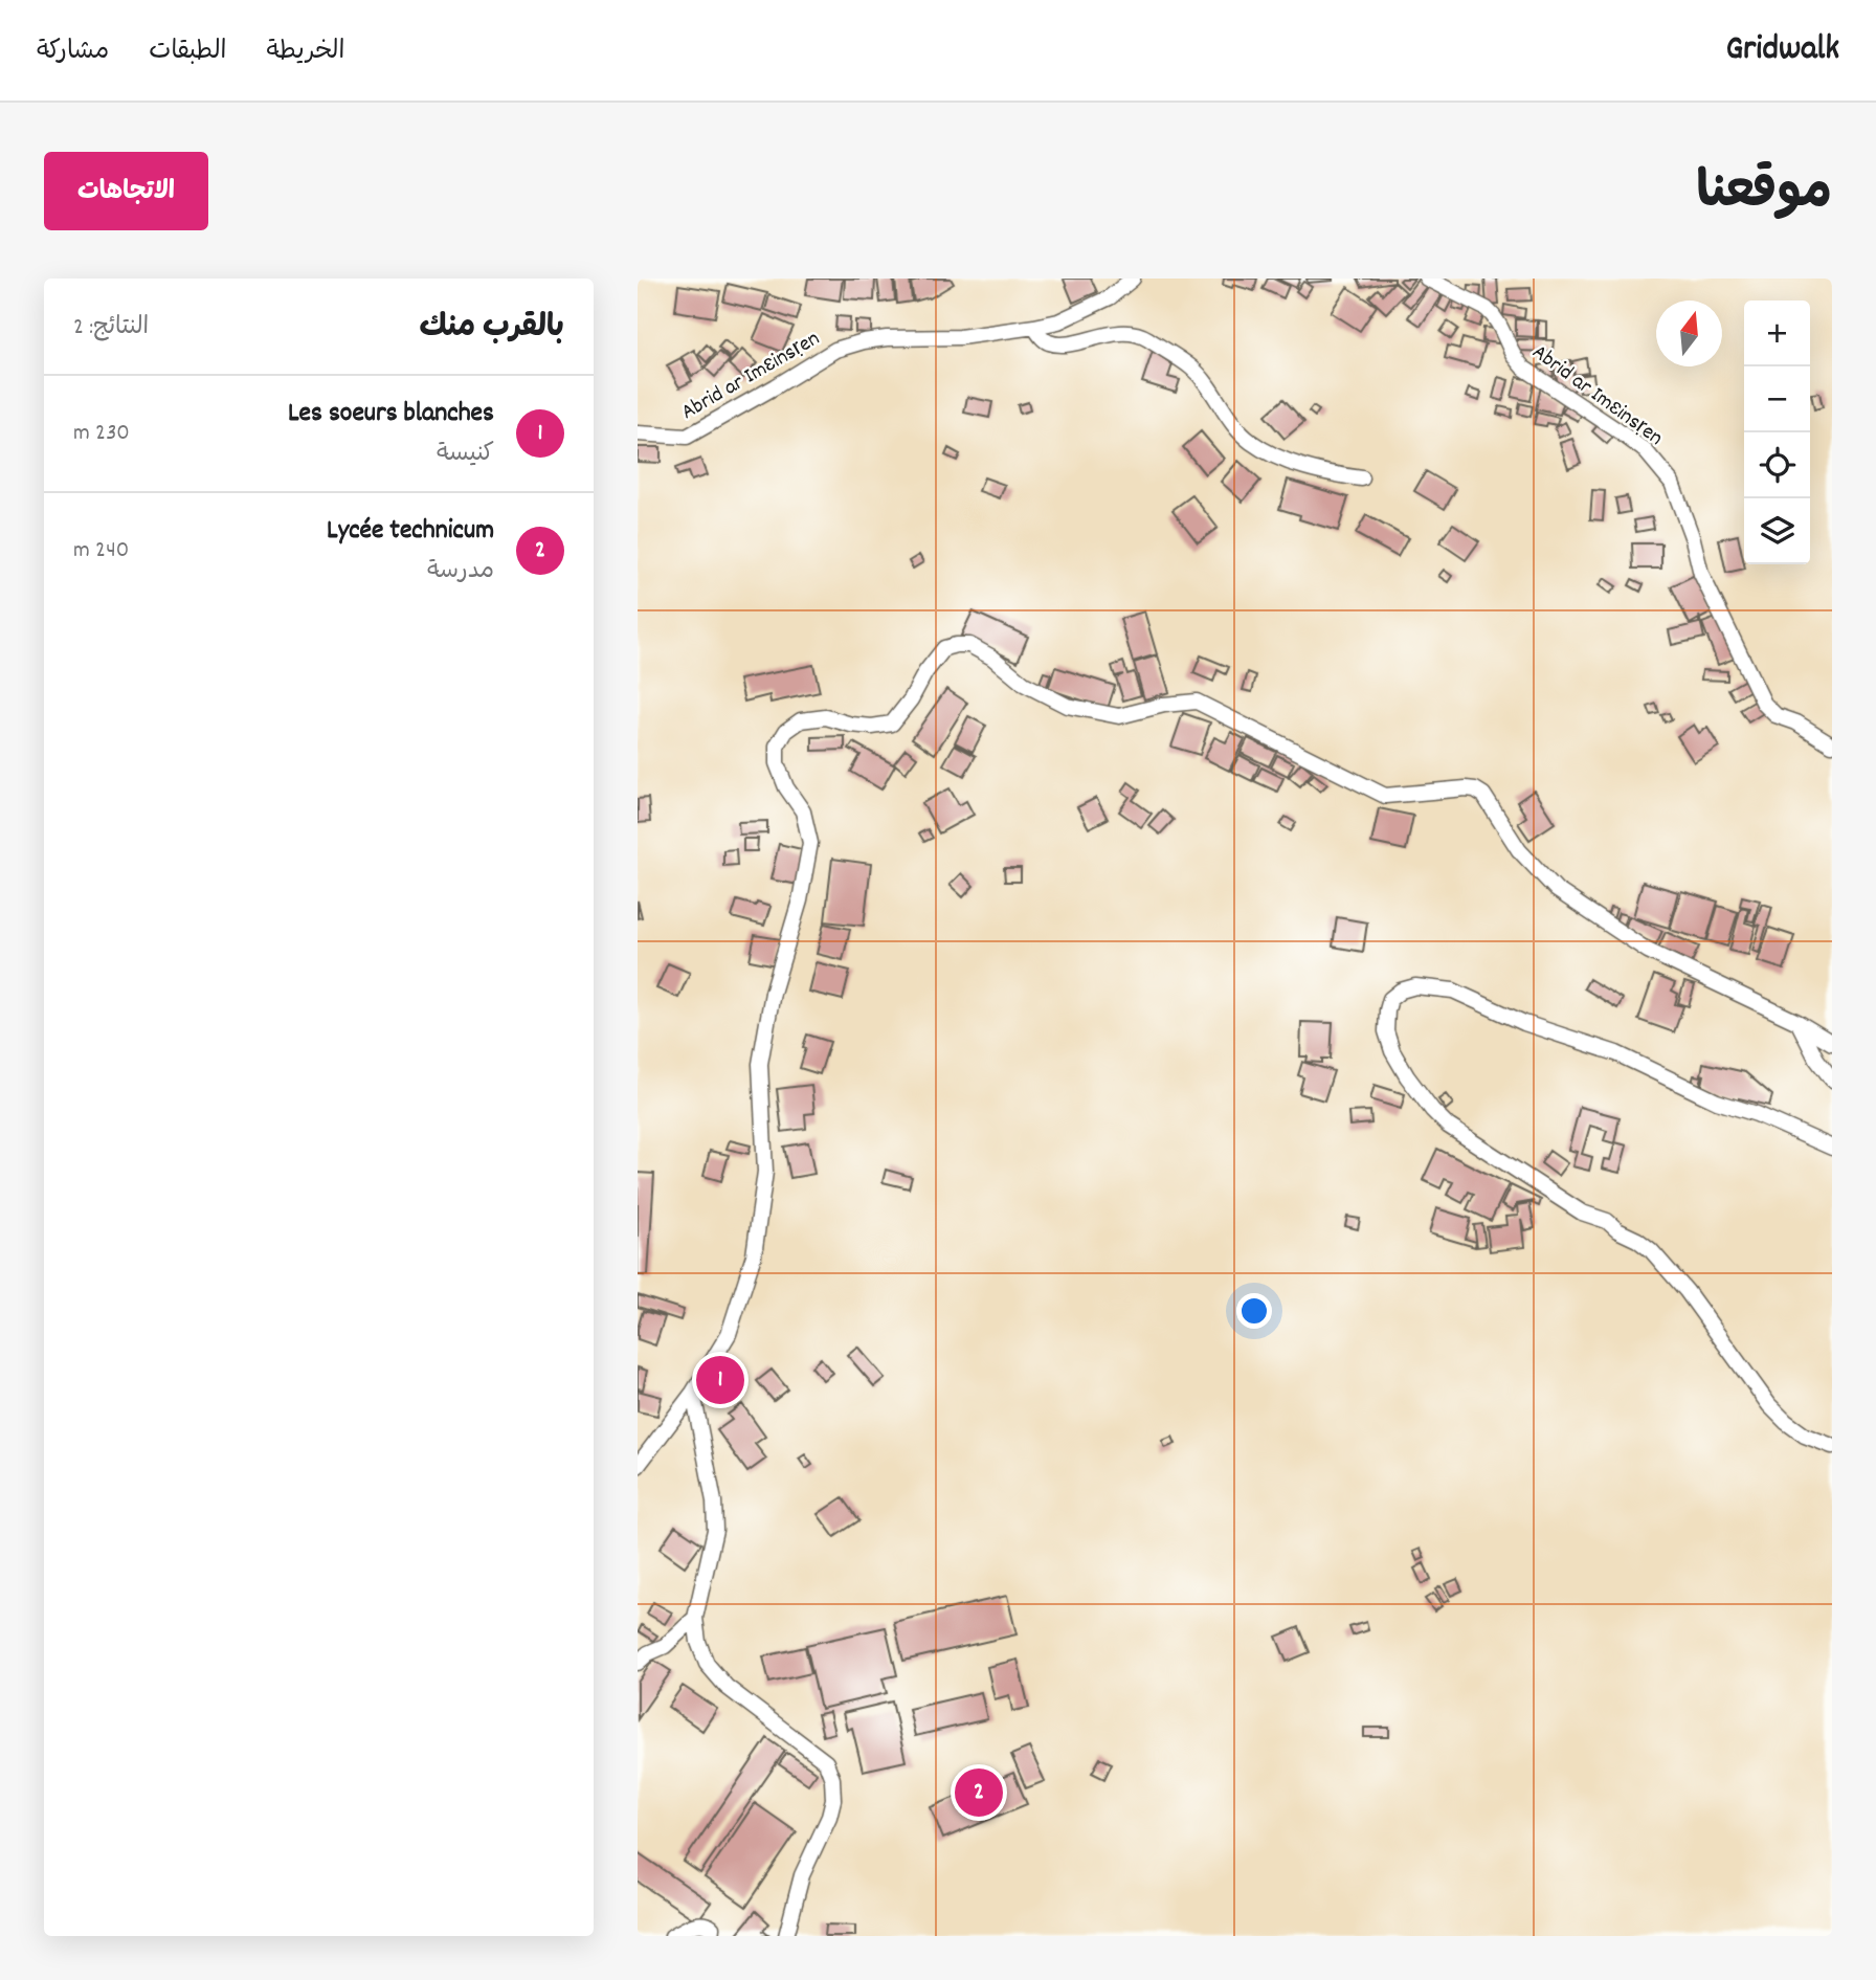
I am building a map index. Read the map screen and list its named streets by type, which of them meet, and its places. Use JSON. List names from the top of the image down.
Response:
{
  "streets": {
    "street": ["Abrid ar Imɛinsṛen"]
  },
  "north": "top",
  "page": {
    "header": "Gridwalk",
    "nav": ["الخريطة", "الطبقات", "مشاركة"],
    "title": "موقعنا",
    "buttons": "الاتجاهات",
    "heading": ["بالقرب منك", "النتائج: 2"],
    "map_buttons": ["+", "−"],
    "list": [
      {
        "mark": "1",
        "name": "Les soeurs blanches",
        "note": "كنيسة",
        "value": "230 m"
      },
      {
        "mark": "2",
        "name": "Lycée technicum",
        "note": "مدرسة",
        "value": "240 m"
      }
    ],
    "pins": ["1", "2"]
  }
}
